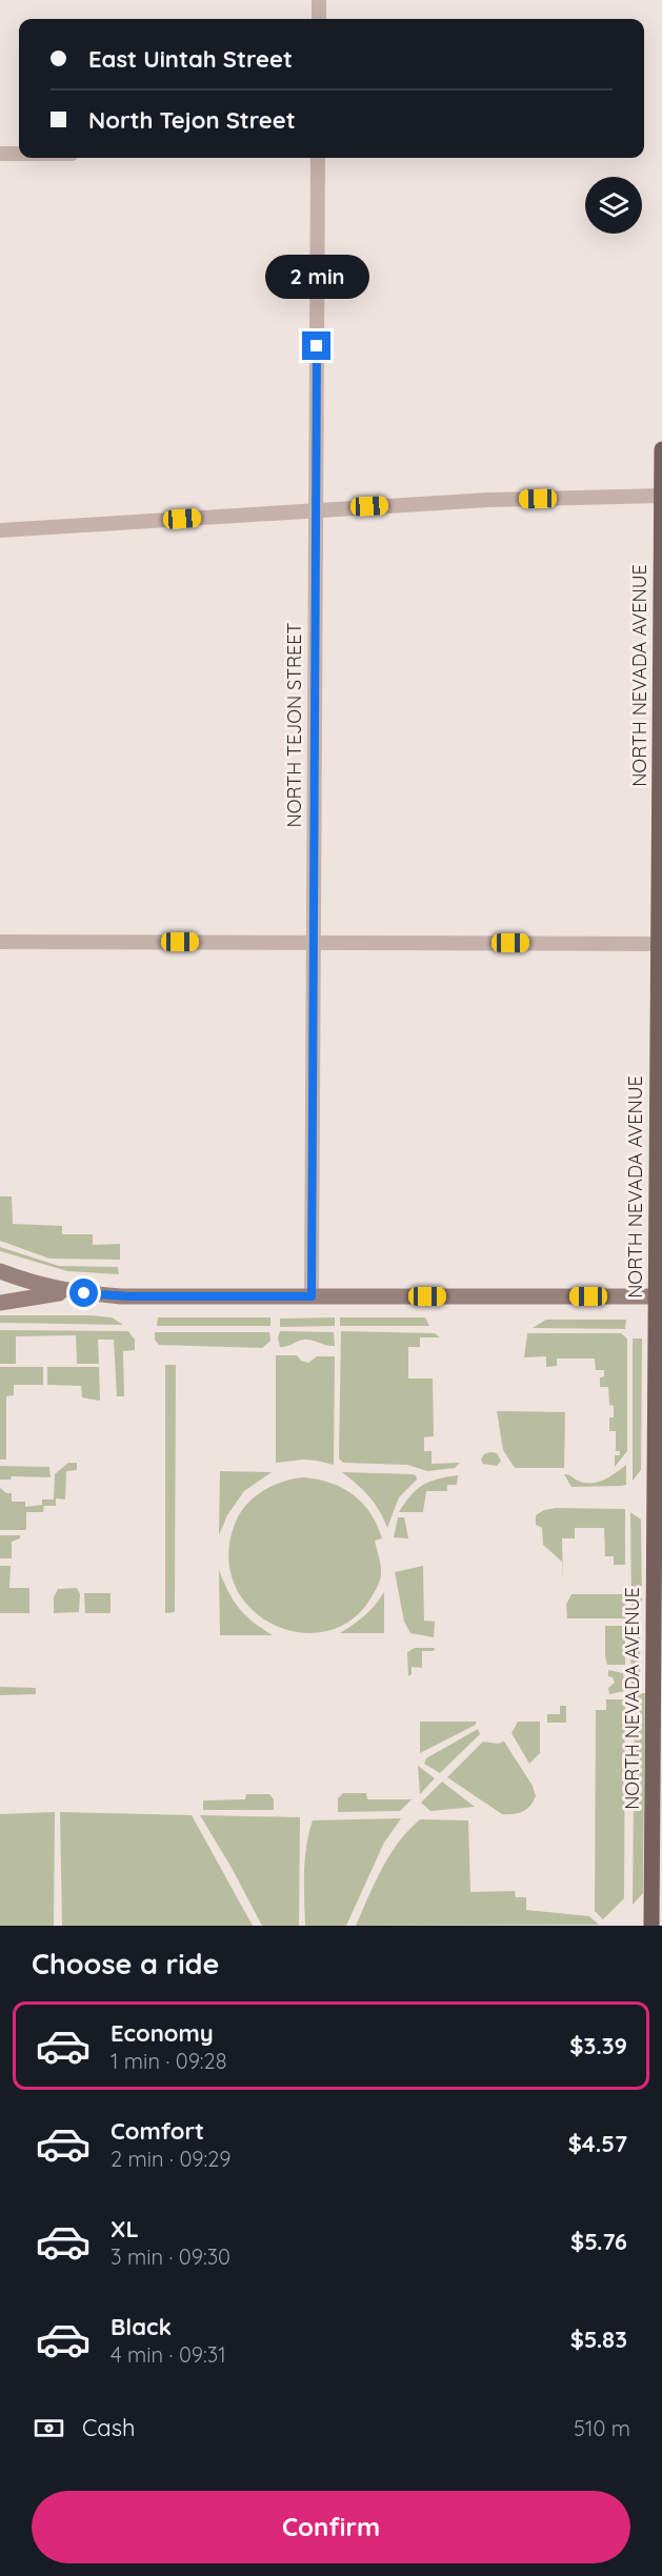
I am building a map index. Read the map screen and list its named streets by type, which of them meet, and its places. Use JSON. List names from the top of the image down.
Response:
{
  "streets": {
    "main road": ["NORTH NEVADA AVENUE"],
    "street": ["NORTH TEJON STREET"]
  },
  "page": {
    "banner": ["East Uintah Street", "North Tejon Street"],
    "bubble": "2 min",
    "heading": "Choose a ride",
    "list": [
      {
        "name": "Economy",
        "note": "1 min · 09:28",
        "value": "$3.39"
      },
      {
        "name": "Comfort",
        "note": "2 min · 09:29",
        "value": "$4.57"
      },
      {
        "name": "XL",
        "note": "3 min · 09:30",
        "value": "$5.76"
      },
      {
        "name": "Black",
        "note": "4 min · 09:31",
        "value": "$5.83"
      }
    ],
    "pay": ["Cash", "510 m"],
    "buttons": "Confirm"
  }
}
